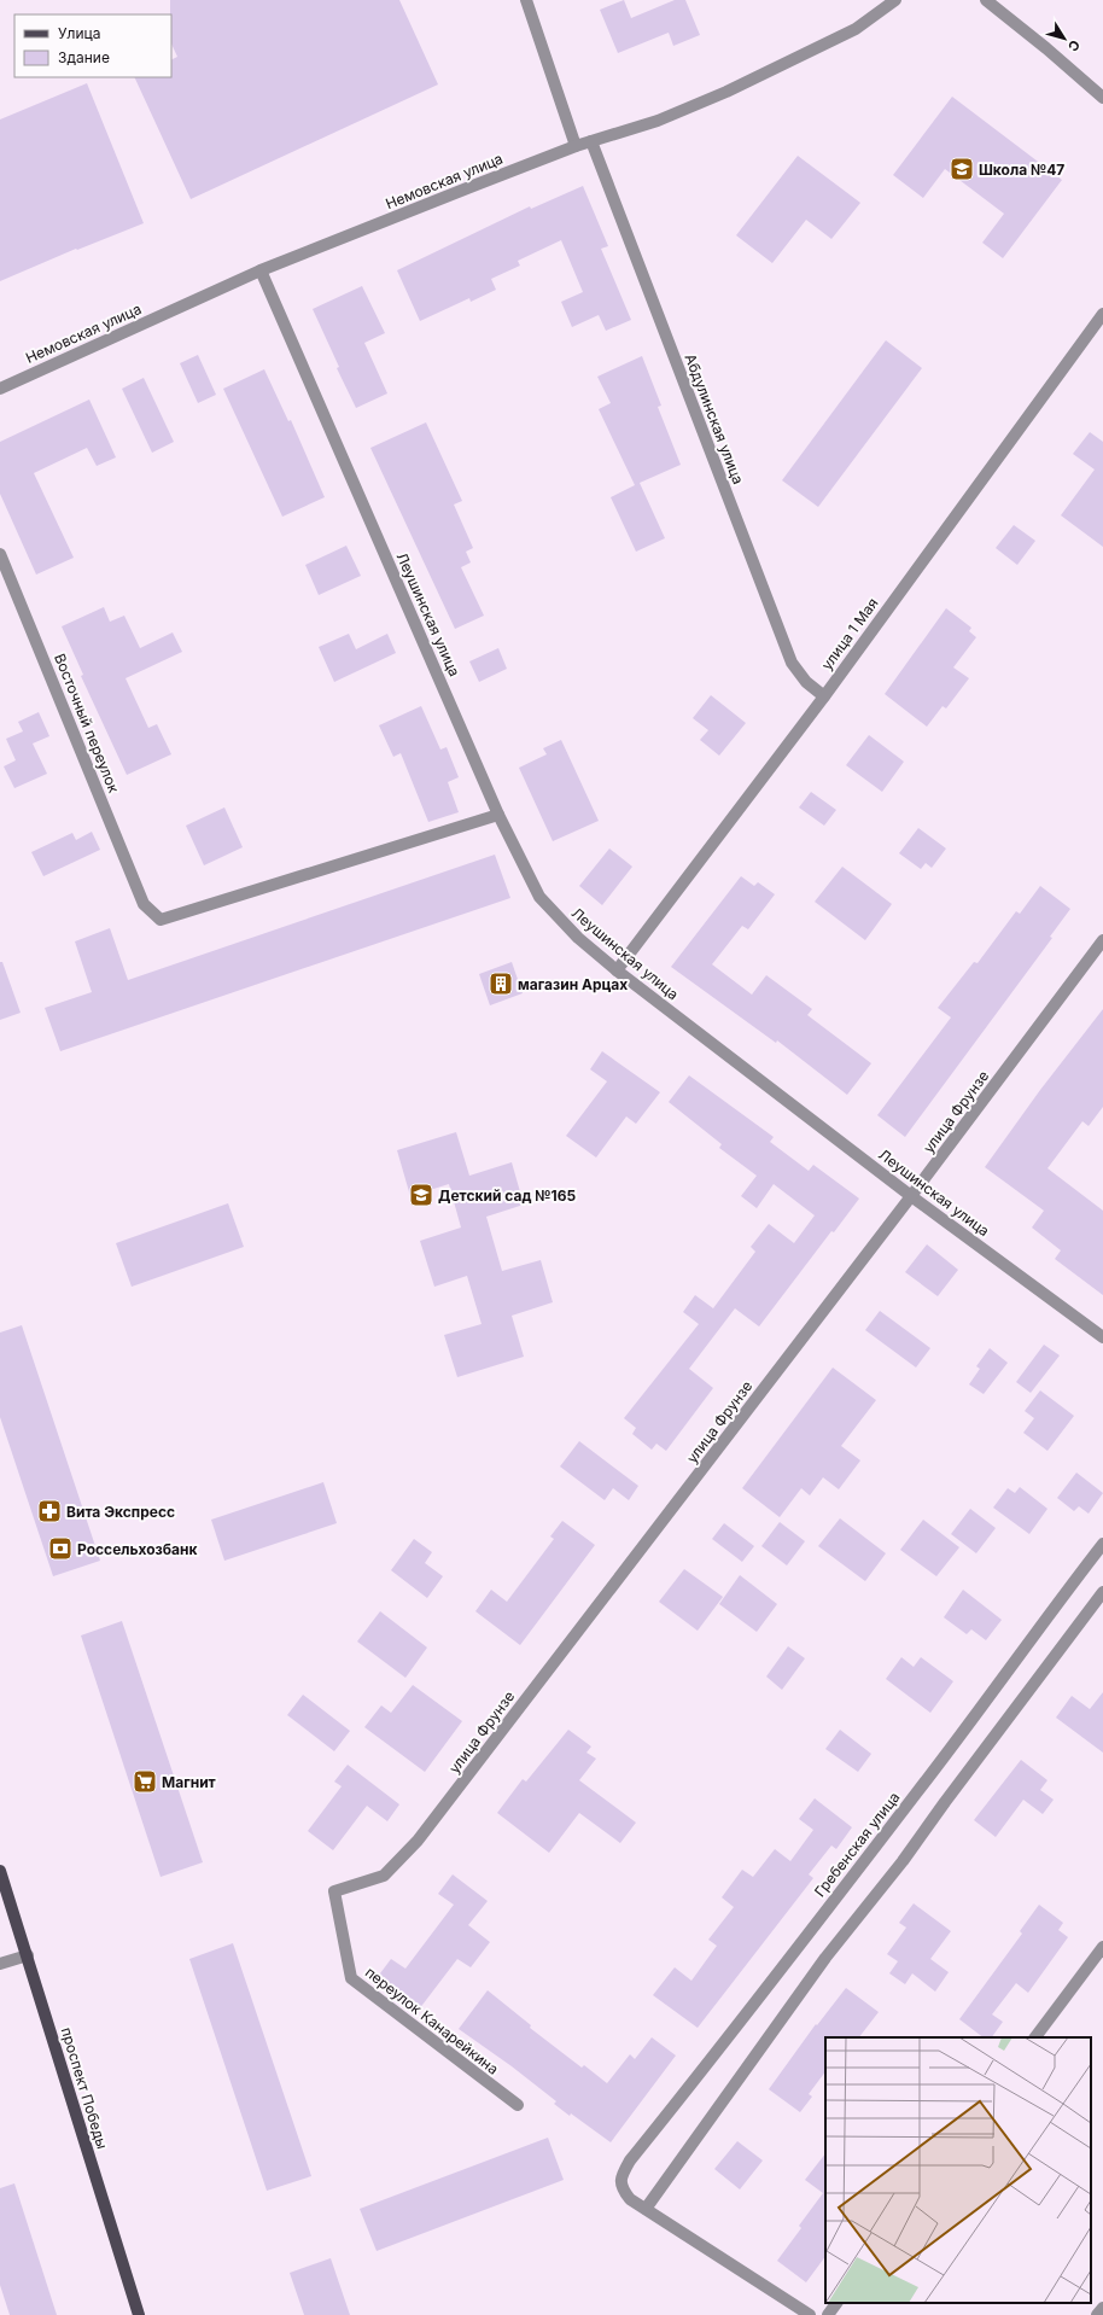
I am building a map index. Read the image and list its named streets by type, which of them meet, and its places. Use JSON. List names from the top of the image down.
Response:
{
  "streets": {
    "main road": ["проспект Победы"],
    "street": [
      "Немовская улица",
      "Абдулинская улица",
      "Леушинская улица",
      "улица 1 Мая",
      "Восточный переулок",
      "улица Фрунзе",
      "Гребенская улица",
      "переулок Канарейкина"
    ]
  },
  "crossings": [
    ["Немовская улица", "Абдулинская улица"],
    ["Немовская улица", "Леушинская улица"],
    ["Абдулинская улица", "улица 1 Мая"],
    ["Леушинская улица", "улица 1 Мая"],
    ["Леушинская улица", "Восточный переулок"],
    ["Леушинская улица", "улица Фрунзе"],
    ["улица Фрунзе", "переулок Канарейкина"]
  ],
  "places": {
    "school or university": ["Школа №47", "Детский сад №165"],
    "building": ["магазин Арцах"],
    "pharmacy": ["Вита Экспресс"],
    "bank": ["Россельхозбанк"],
    "supermarket": ["Магнит"]
  },
  "legend": ["Улица", "Здание"],
  "north": "bottom right"
}
